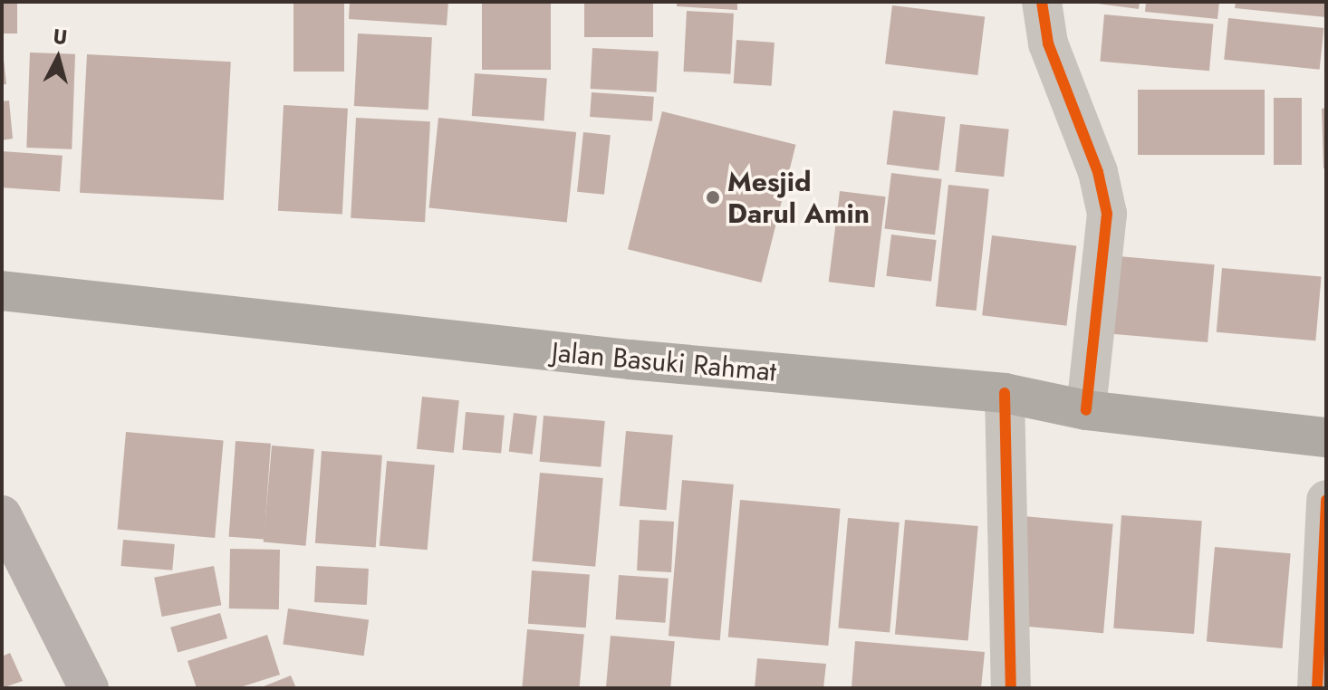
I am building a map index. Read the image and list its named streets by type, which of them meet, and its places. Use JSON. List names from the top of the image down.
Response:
{
  "streets": {
    "highway": ["Jalan Basuki Rahmat"]
  },
  "places": ["Mesjid Darul Amin"],
  "north": "top"
}
